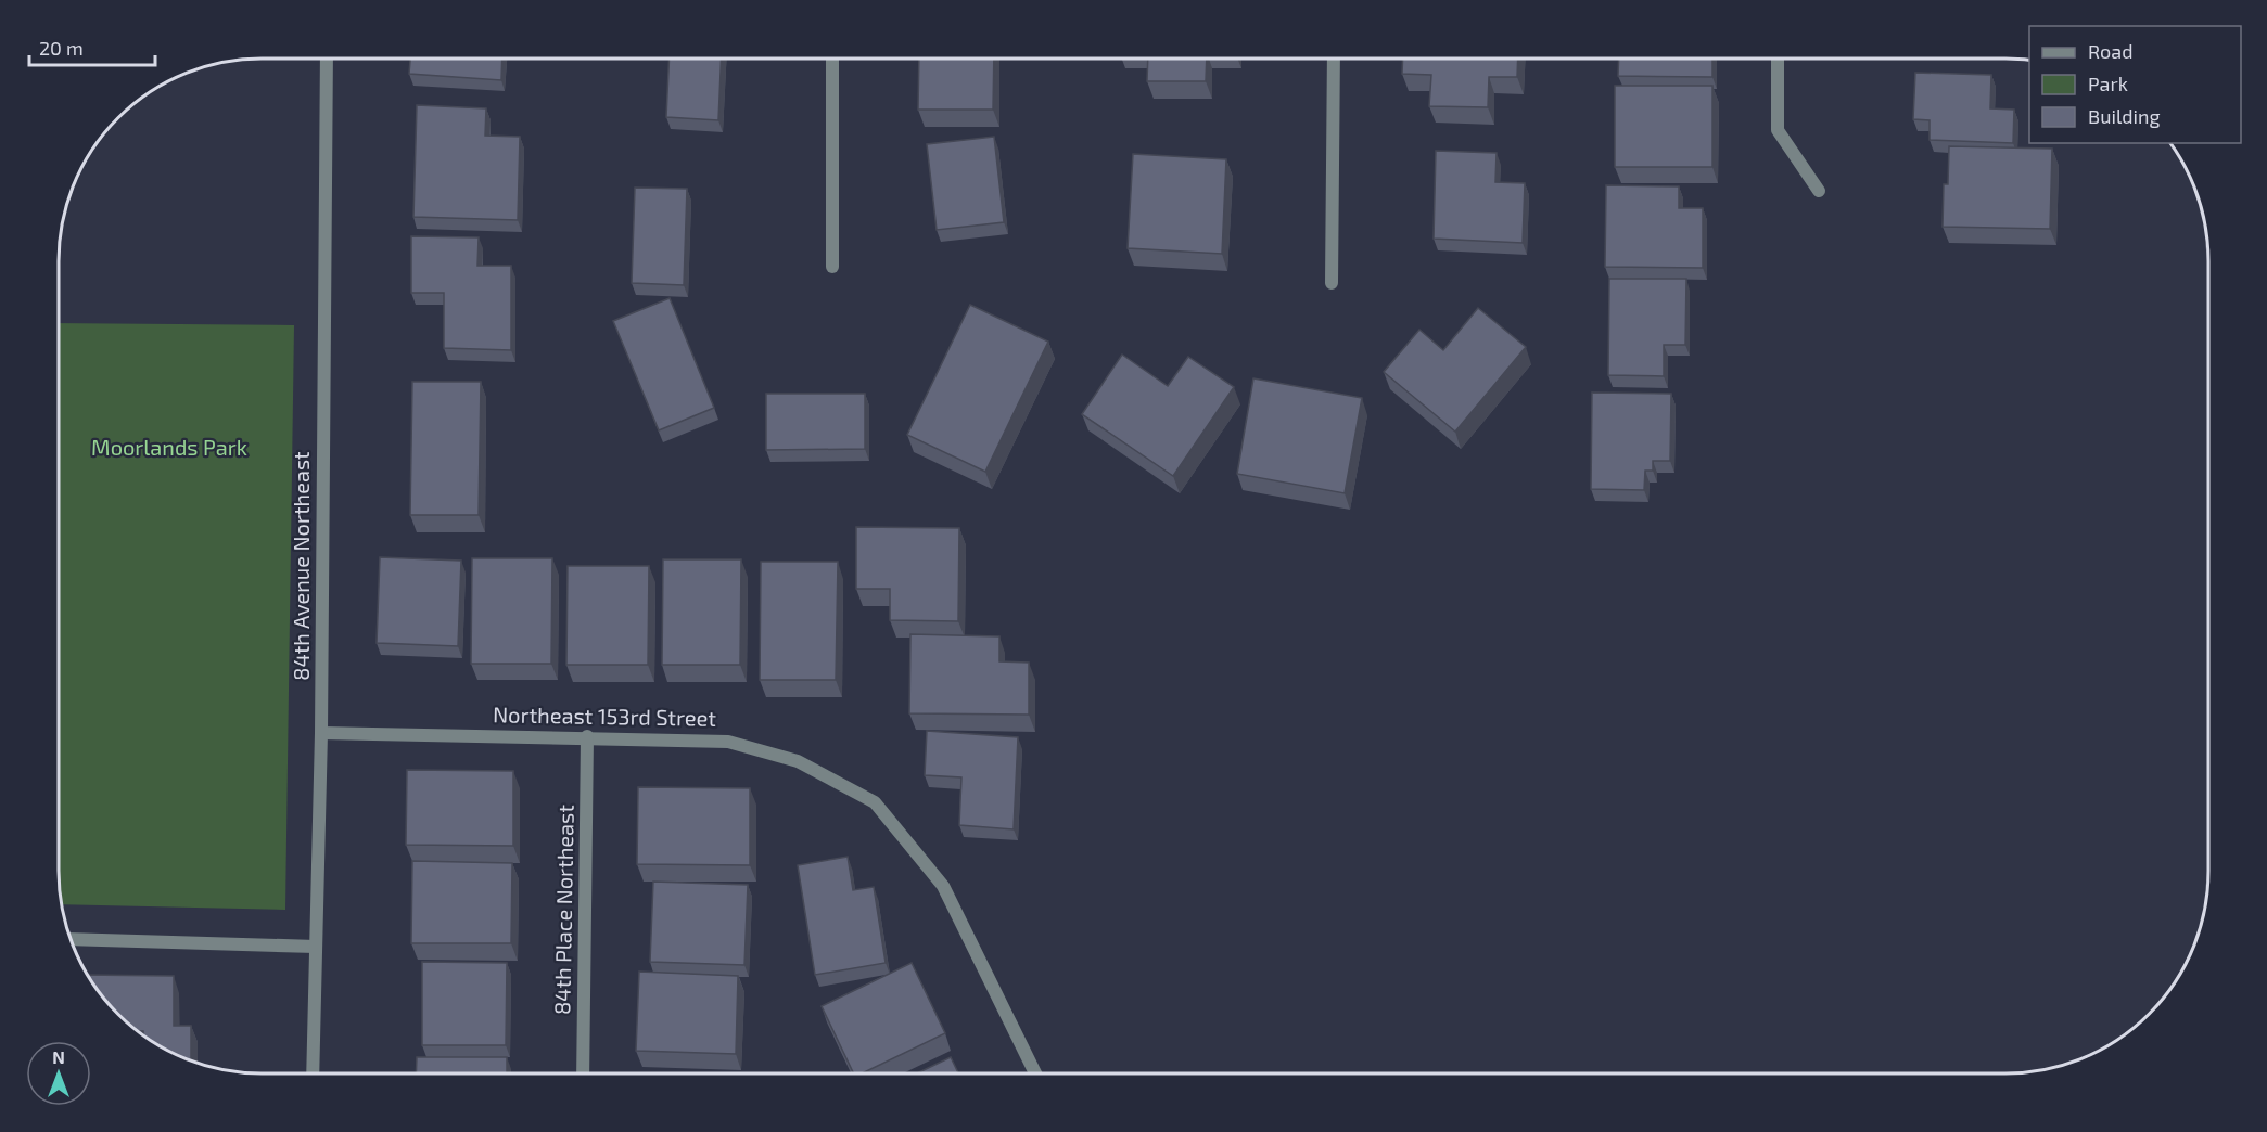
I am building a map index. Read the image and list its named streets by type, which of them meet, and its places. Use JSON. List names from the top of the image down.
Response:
{
  "streets": {
    "street": ["84th Avenue Northeast", "Northeast 153rd Street", "84th Place Northeast"]
  },
  "crossings": [
    ["84th Avenue Northeast", "Northeast 153rd Street"],
    ["Northeast 153rd Street", "84th Place Northeast"]
  ],
  "parks": ["Moorlands Park"],
  "legend": ["Road", "Park", "Building"],
  "scale_bar": "20 m",
  "north": "top"
}
